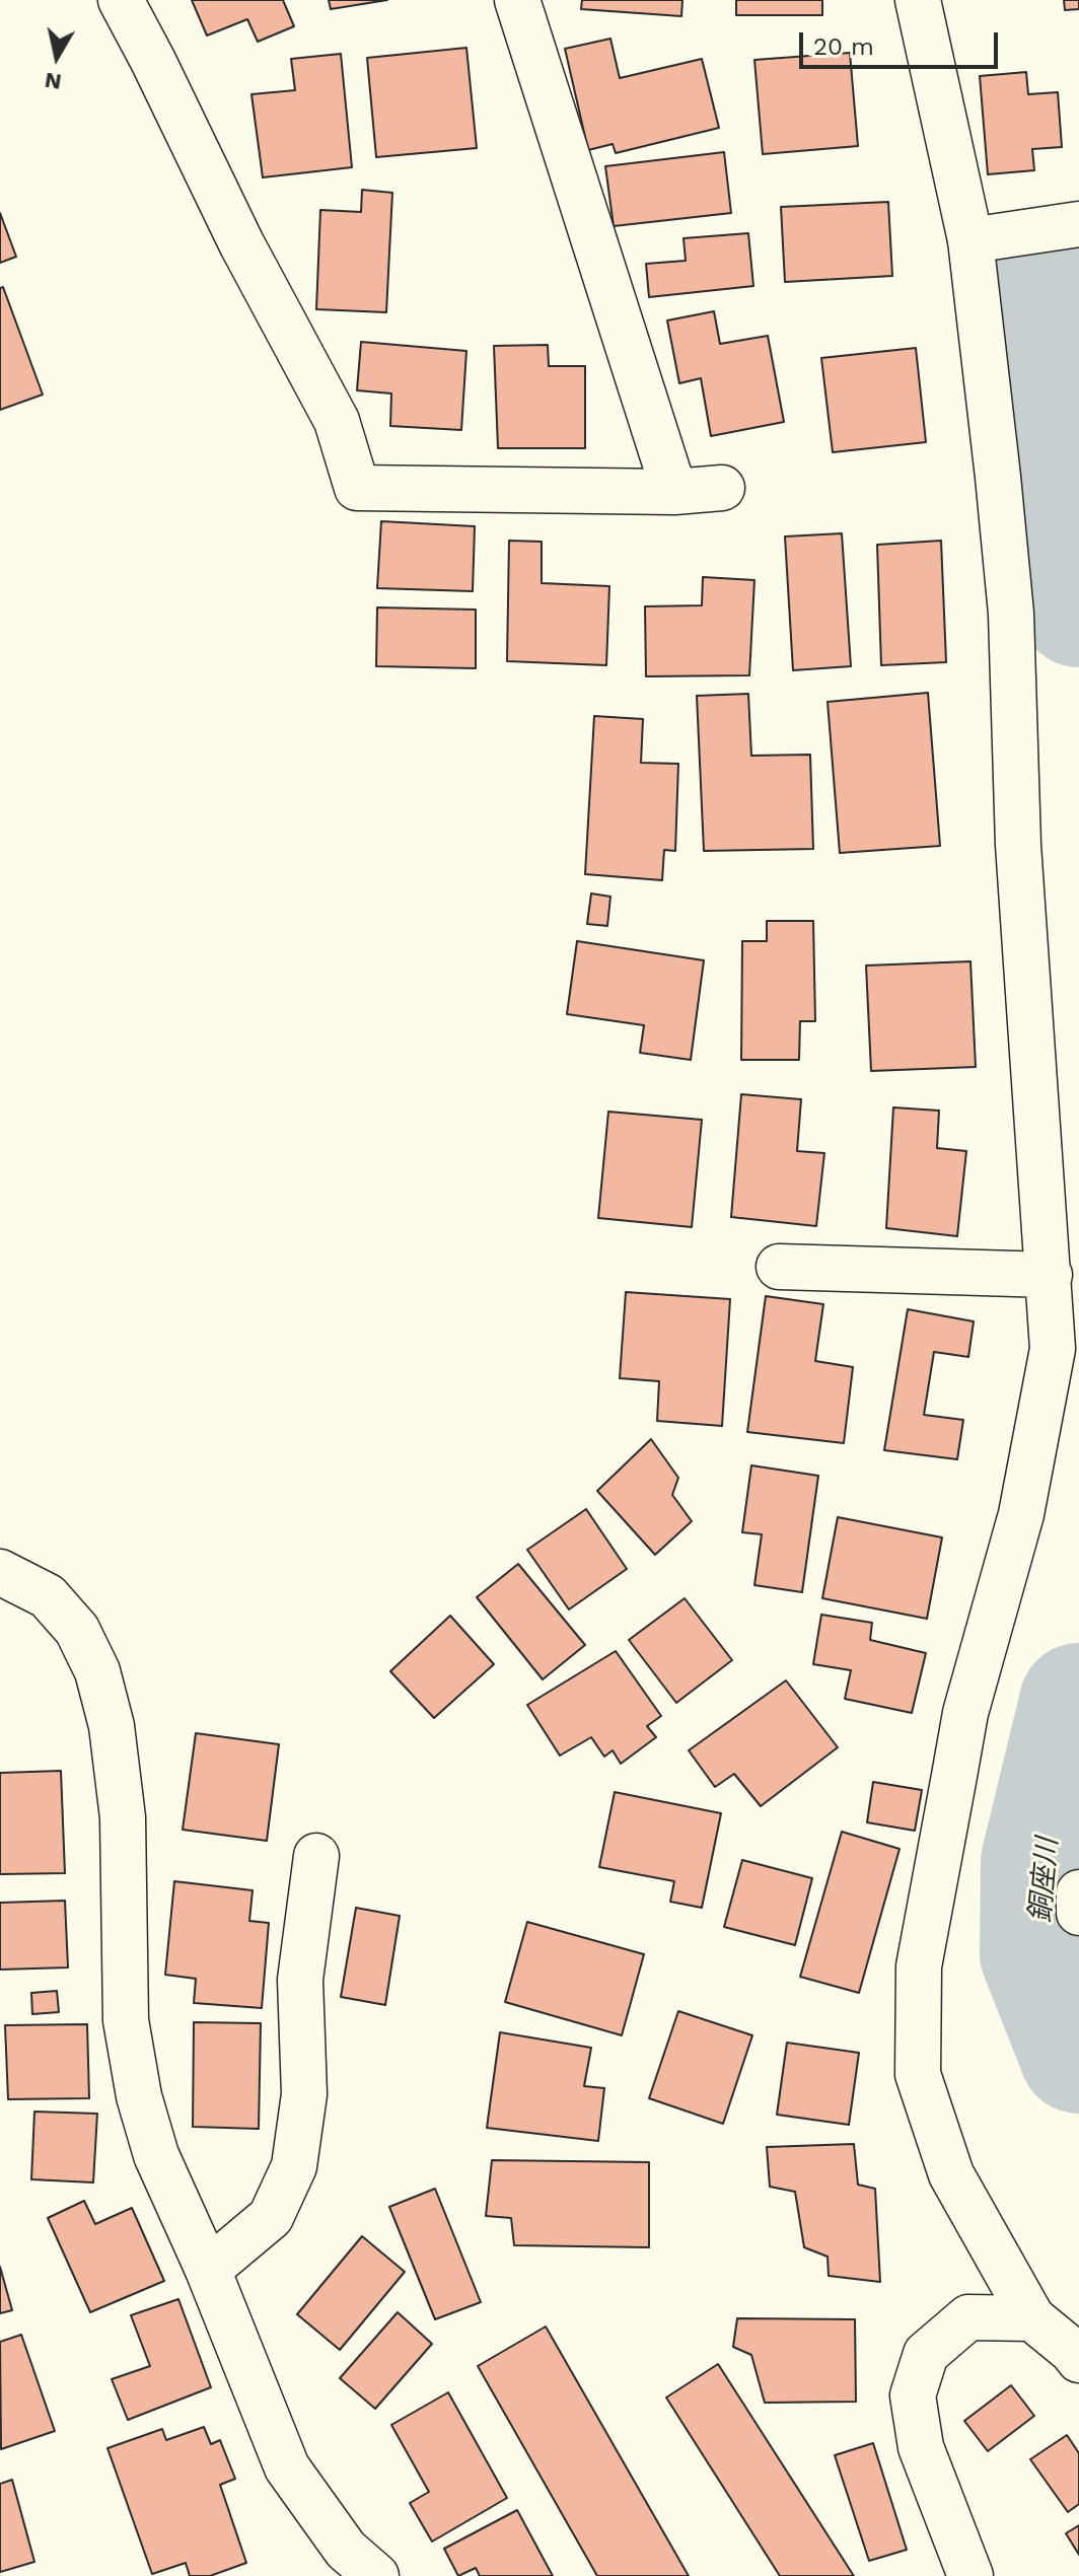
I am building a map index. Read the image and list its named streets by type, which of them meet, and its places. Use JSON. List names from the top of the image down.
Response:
{
  "water": ["銅座川"],
  "scale_bar": "20 m",
  "north": "bottom"
}
